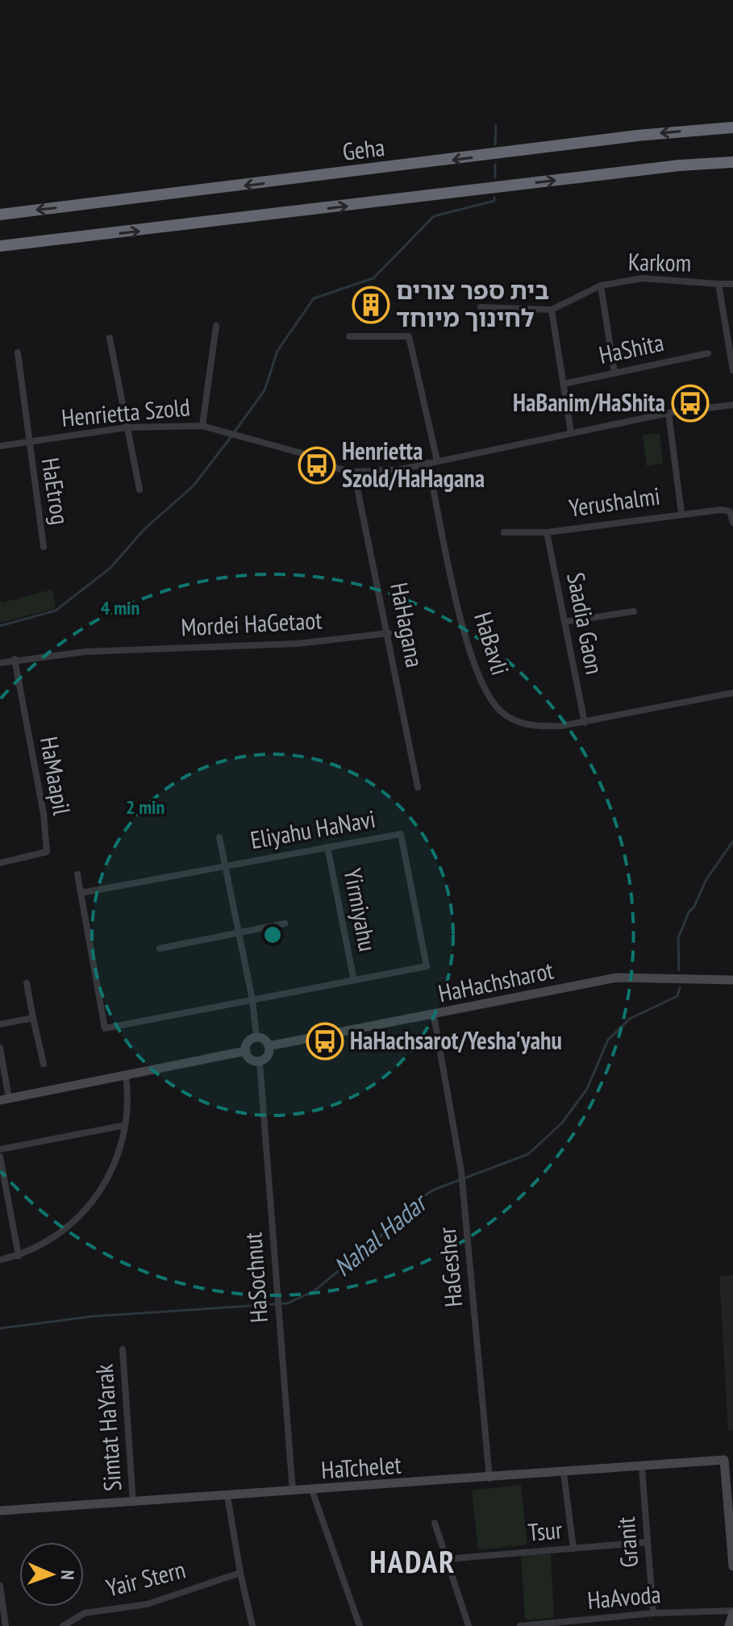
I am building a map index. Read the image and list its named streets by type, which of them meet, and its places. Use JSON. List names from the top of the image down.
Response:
{
  "streets": {
    "highway": ["Geha"],
    "street": [
      "Karkom",
      "HaShita",
      "Henrietta Szold",
      "HaEtrog",
      "Yerushalmi",
      "Saadia Gaon",
      "Mordei HaGetaot",
      "HaHagana",
      "HaBavli",
      "HaMaapil",
      "Eliyahu HaNavi",
      "Yirmiyahu",
      "HaHachsharot",
      "HaGesher",
      "HaSochnut",
      "Simtat HaYarak",
      "HaTchelet",
      "Tsur",
      "Granit",
      "Yair Stern",
      "HaAvoda"
    ]
  },
  "crossings": [
    ["Henrietta Szold", "HaEtrog"],
    ["Henrietta Szold", "HaHagana"],
    ["Henrietta Szold", "HaBavli"],
    ["Yerushalmi", "Saadia Gaon"],
    ["Saadia Gaon", "HaBavli"],
    ["Mordei HaGetaot", "HaHagana"],
    ["Mordei HaGetaot", "HaMaapil"],
    ["Eliyahu HaNavi", "Yirmiyahu"],
    ["HaHachsharot", "HaGesher"],
    ["HaHachsharot", "HaSochnut"],
    ["HaGesher", "HaTchelet"],
    ["HaSochnut", "HaTchelet"],
    ["Simtat HaYarak", "HaTchelet"],
    ["HaTchelet", "Granit"],
    ["Tsur", "Granit"],
    ["Granit", "HaAvoda"]
  ],
  "districts": ["HADAR"],
  "water": ["Nahal Hadar"],
  "places": {
    "building": ["בית ספר צורים לחינוך מיוחד"],
    "bus stop": ["HaBanim/HaShita", "Henrietta Szold/HaHagana", "HaHachsarot/Yesha'yahu"]
  },
  "north": "right",
  "rings": ["4 min", "2 min"]
}
